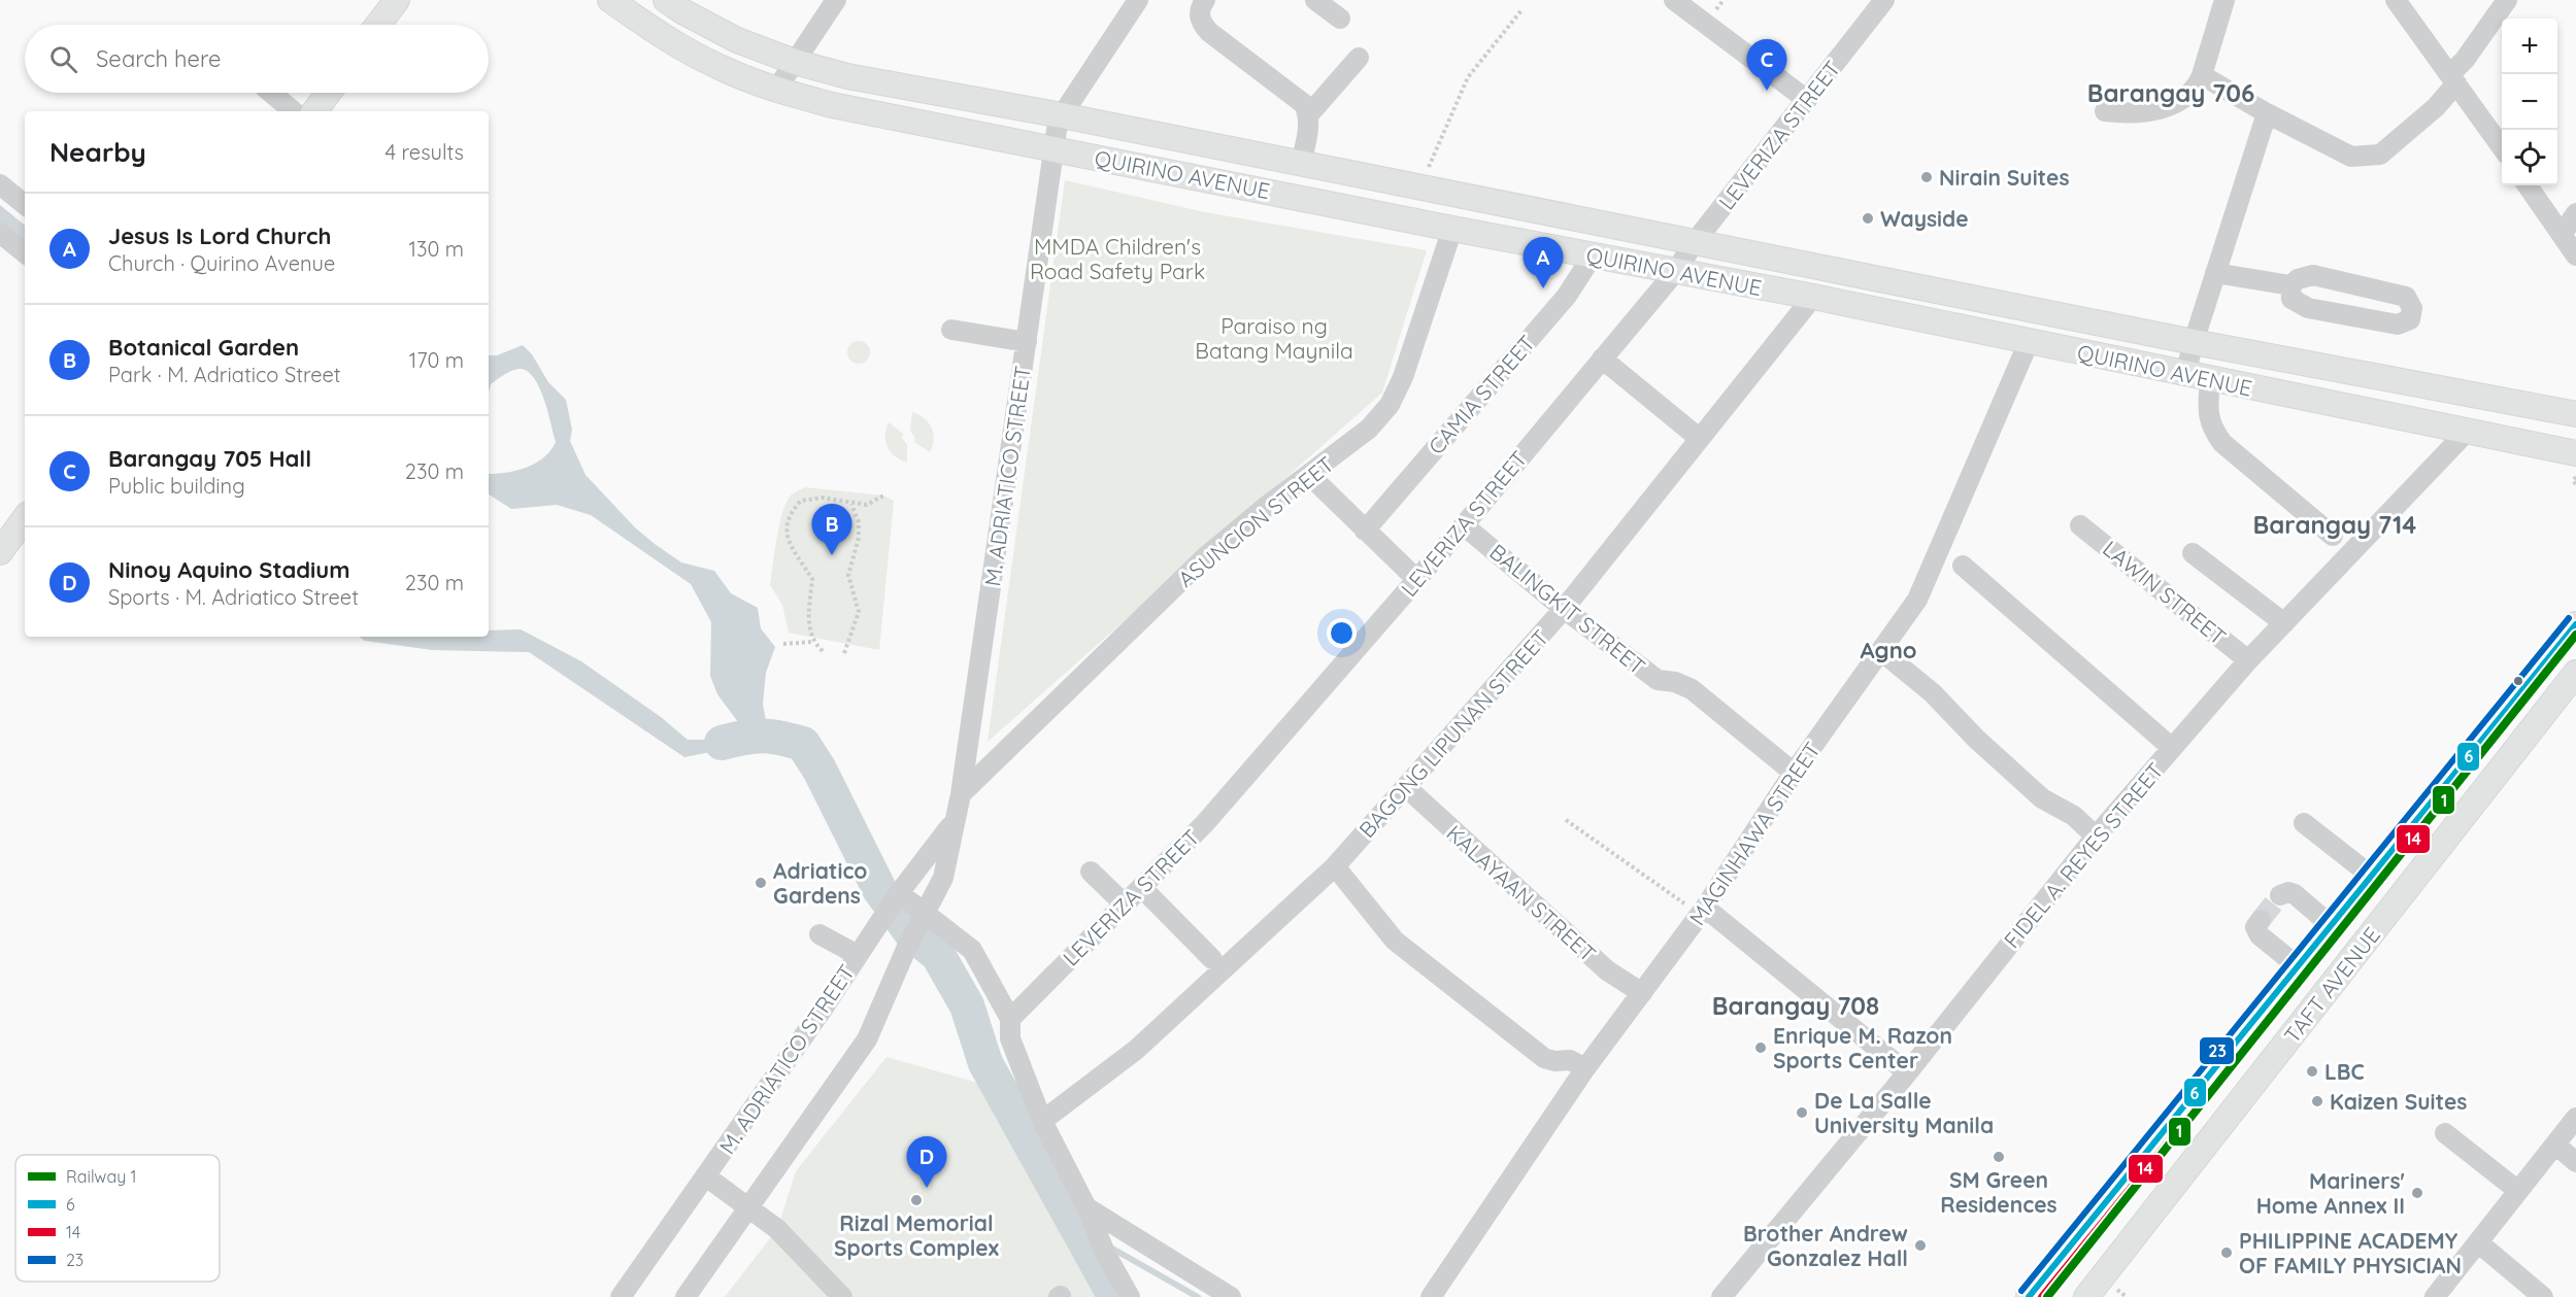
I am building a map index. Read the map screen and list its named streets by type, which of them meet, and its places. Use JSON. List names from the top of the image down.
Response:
{
  "streets": {
    "main road": ["QUIRINO AVENUE", "TAFT AVENUE"],
    "street": [
      "LEVERIZA STREET",
      "CAMIA STREET",
      "M. ADRIATICO STREET",
      "ASUNCION STREET",
      "LAWIN STREET",
      "BALINGKIT STREET",
      "BAGONG LIPUNAN STREET",
      "MAGINHAWA STREET",
      "FIDEL A. REYES STREET",
      "KALAYAAN STREET"
    ]
  },
  "crossings": [
    ["LEVERIZA STREET", "QUIRINO AVENUE"],
    ["LEVERIZA STREET", "BALINGKIT STREET"],
    ["QUIRINO AVENUE", "CAMIA STREET"],
    ["QUIRINO AVENUE", "M. ADRIATICO STREET"],
    ["QUIRINO AVENUE", "ASUNCION STREET"],
    ["QUIRINO AVENUE", "BAGONG LIPUNAN STREET"],
    ["QUIRINO AVENUE", "MAGINHAWA STREET"],
    ["QUIRINO AVENUE", "FIDEL A. REYES STREET"],
    ["M. ADRIATICO STREET", "ASUNCION STREET"],
    ["LAWIN STREET", "FIDEL A. REYES STREET"],
    ["BALINGKIT STREET", "BAGONG LIPUNAN STREET"],
    ["BALINGKIT STREET", "MAGINHAWA STREET"],
    ["BAGONG LIPUNAN STREET", "KALAYAAN STREET"],
    ["MAGINHAWA STREET", "KALAYAAN STREET"]
  ],
  "districts": [
    "Barangay 706",
    "Barangay 714",
    "Agno",
    "Barangay 708"
  ],
  "parks": ["MMDA Children's Road Safety Park", "Paraiso ng Batang Maynila"],
  "places": [
    "Nirain Suites",
    "Wayside",
    "Adriatico Gardens",
    "Enrique M. Razon Sports Center",
    "LBC",
    "Kaizen Suites",
    "De La Salle University Manila",
    "SM Green Residences",
    "Mariners' Home Annex II",
    "Rizal Memorial Sports Complex",
    "Brother Andrew Gonzalez Hall",
    "PHILIPPINE ACADEMY OF FAMILY PHYSICIAN"
  ],
  "lines": [
    "transit line 23",
    "transit line 6",
    "rail line 1",
    "transit line 14"
  ],
  "legend": [
    "Railway 1",
    "6",
    "14",
    "23"
  ],
  "page": {
    "map_buttons": ["+", "−"],
    "search": "Search here",
    "pins": [
      "C",
      "A",
      "B",
      "D"
    ],
    "heading": ["Nearby", "4 results"],
    "list": [
      {
        "mark": "A",
        "name": "Jesus Is Lord Church",
        "note": "Church · Quirino Avenue",
        "value": "130 m"
      },
      {
        "mark": "B",
        "name": "Botanical Garden",
        "note": "Park · M. Adriatico Street",
        "value": "170 m"
      },
      {
        "mark": "C",
        "name": "Barangay 705 Hall",
        "note": "Public building",
        "value": "230 m"
      },
      {
        "mark": "D",
        "name": "Ninoy Aquino Stadium",
        "note": "Sports · M. Adriatico Street",
        "value": "230 m"
      }
    ]
  }
}
